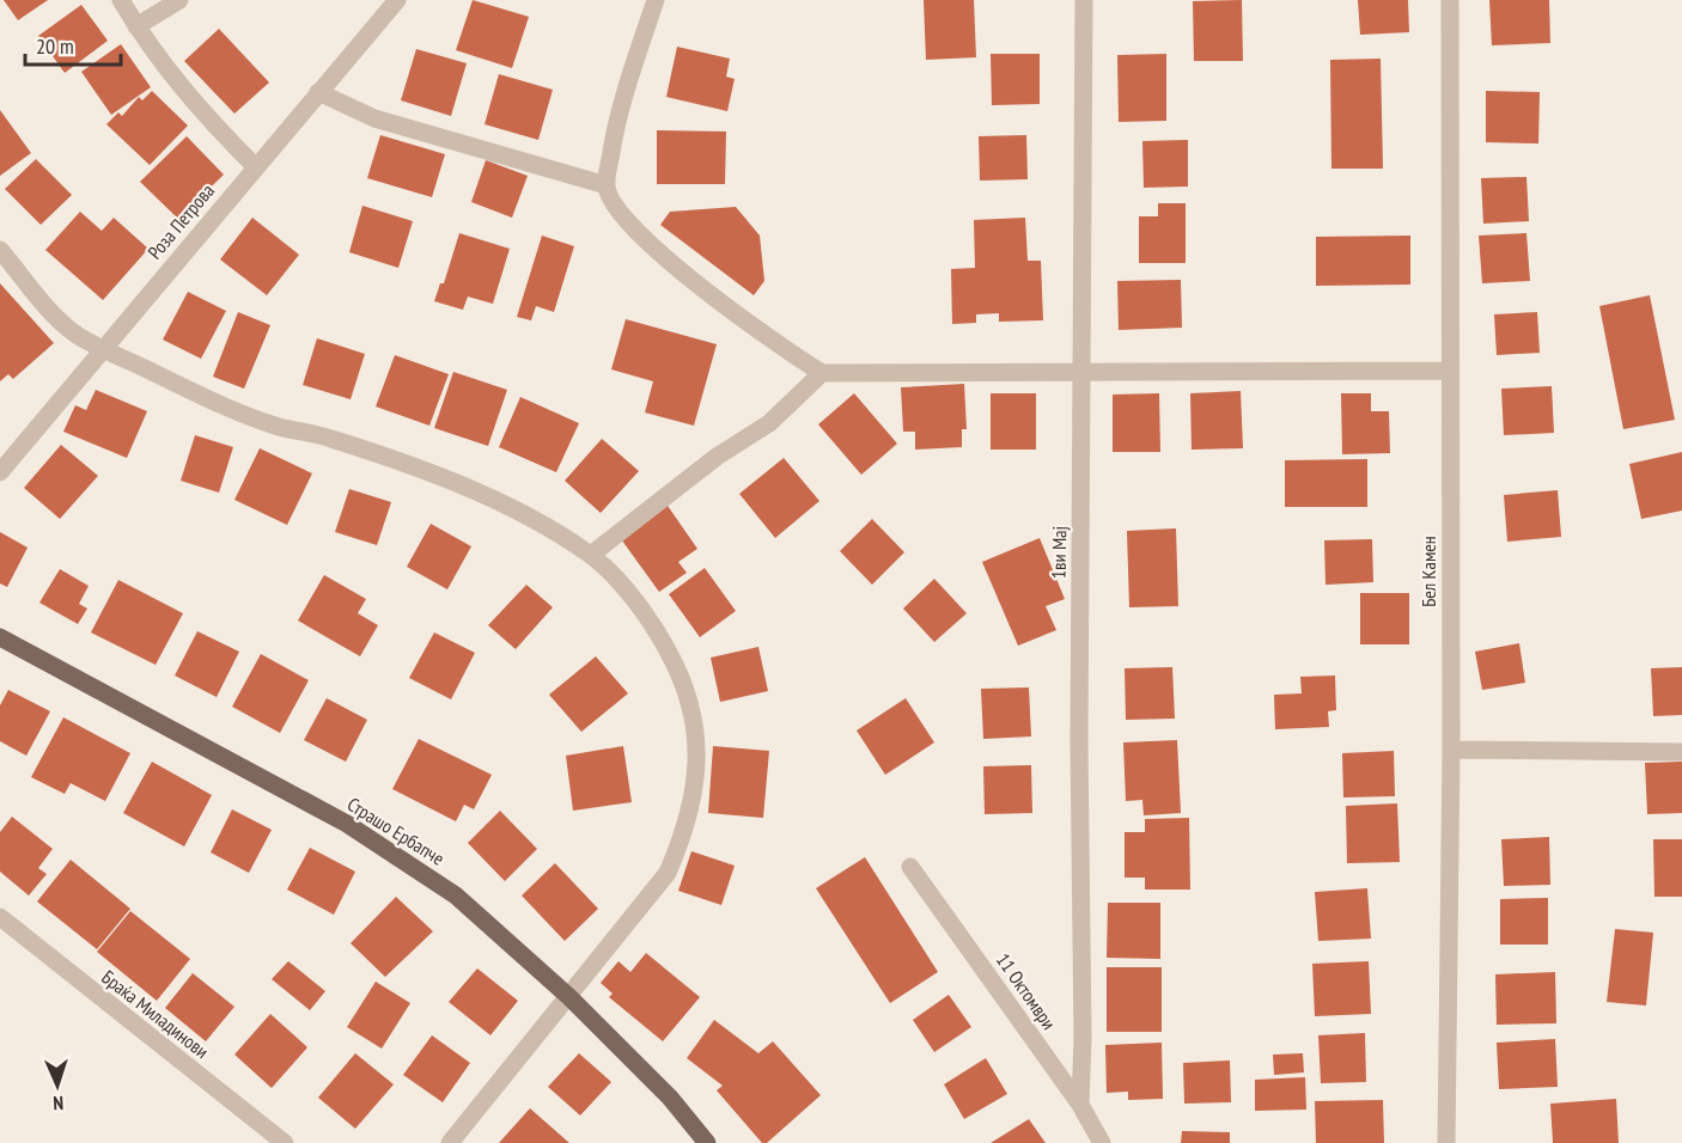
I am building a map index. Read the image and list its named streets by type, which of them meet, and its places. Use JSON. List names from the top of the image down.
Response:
{
  "streets": {
    "main road": ["Страшо Ербапче"],
    "street": [
      "Роза Петрова",
      "1ви Мај",
      "Бел Камен",
      "11 Октомври",
      "Браќа Миладинови"
    ]
  },
  "crossings": [
    ["1ви Мај", "11 Октомври"]
  ],
  "scale_bar": "20 m",
  "north": "bottom"
}
